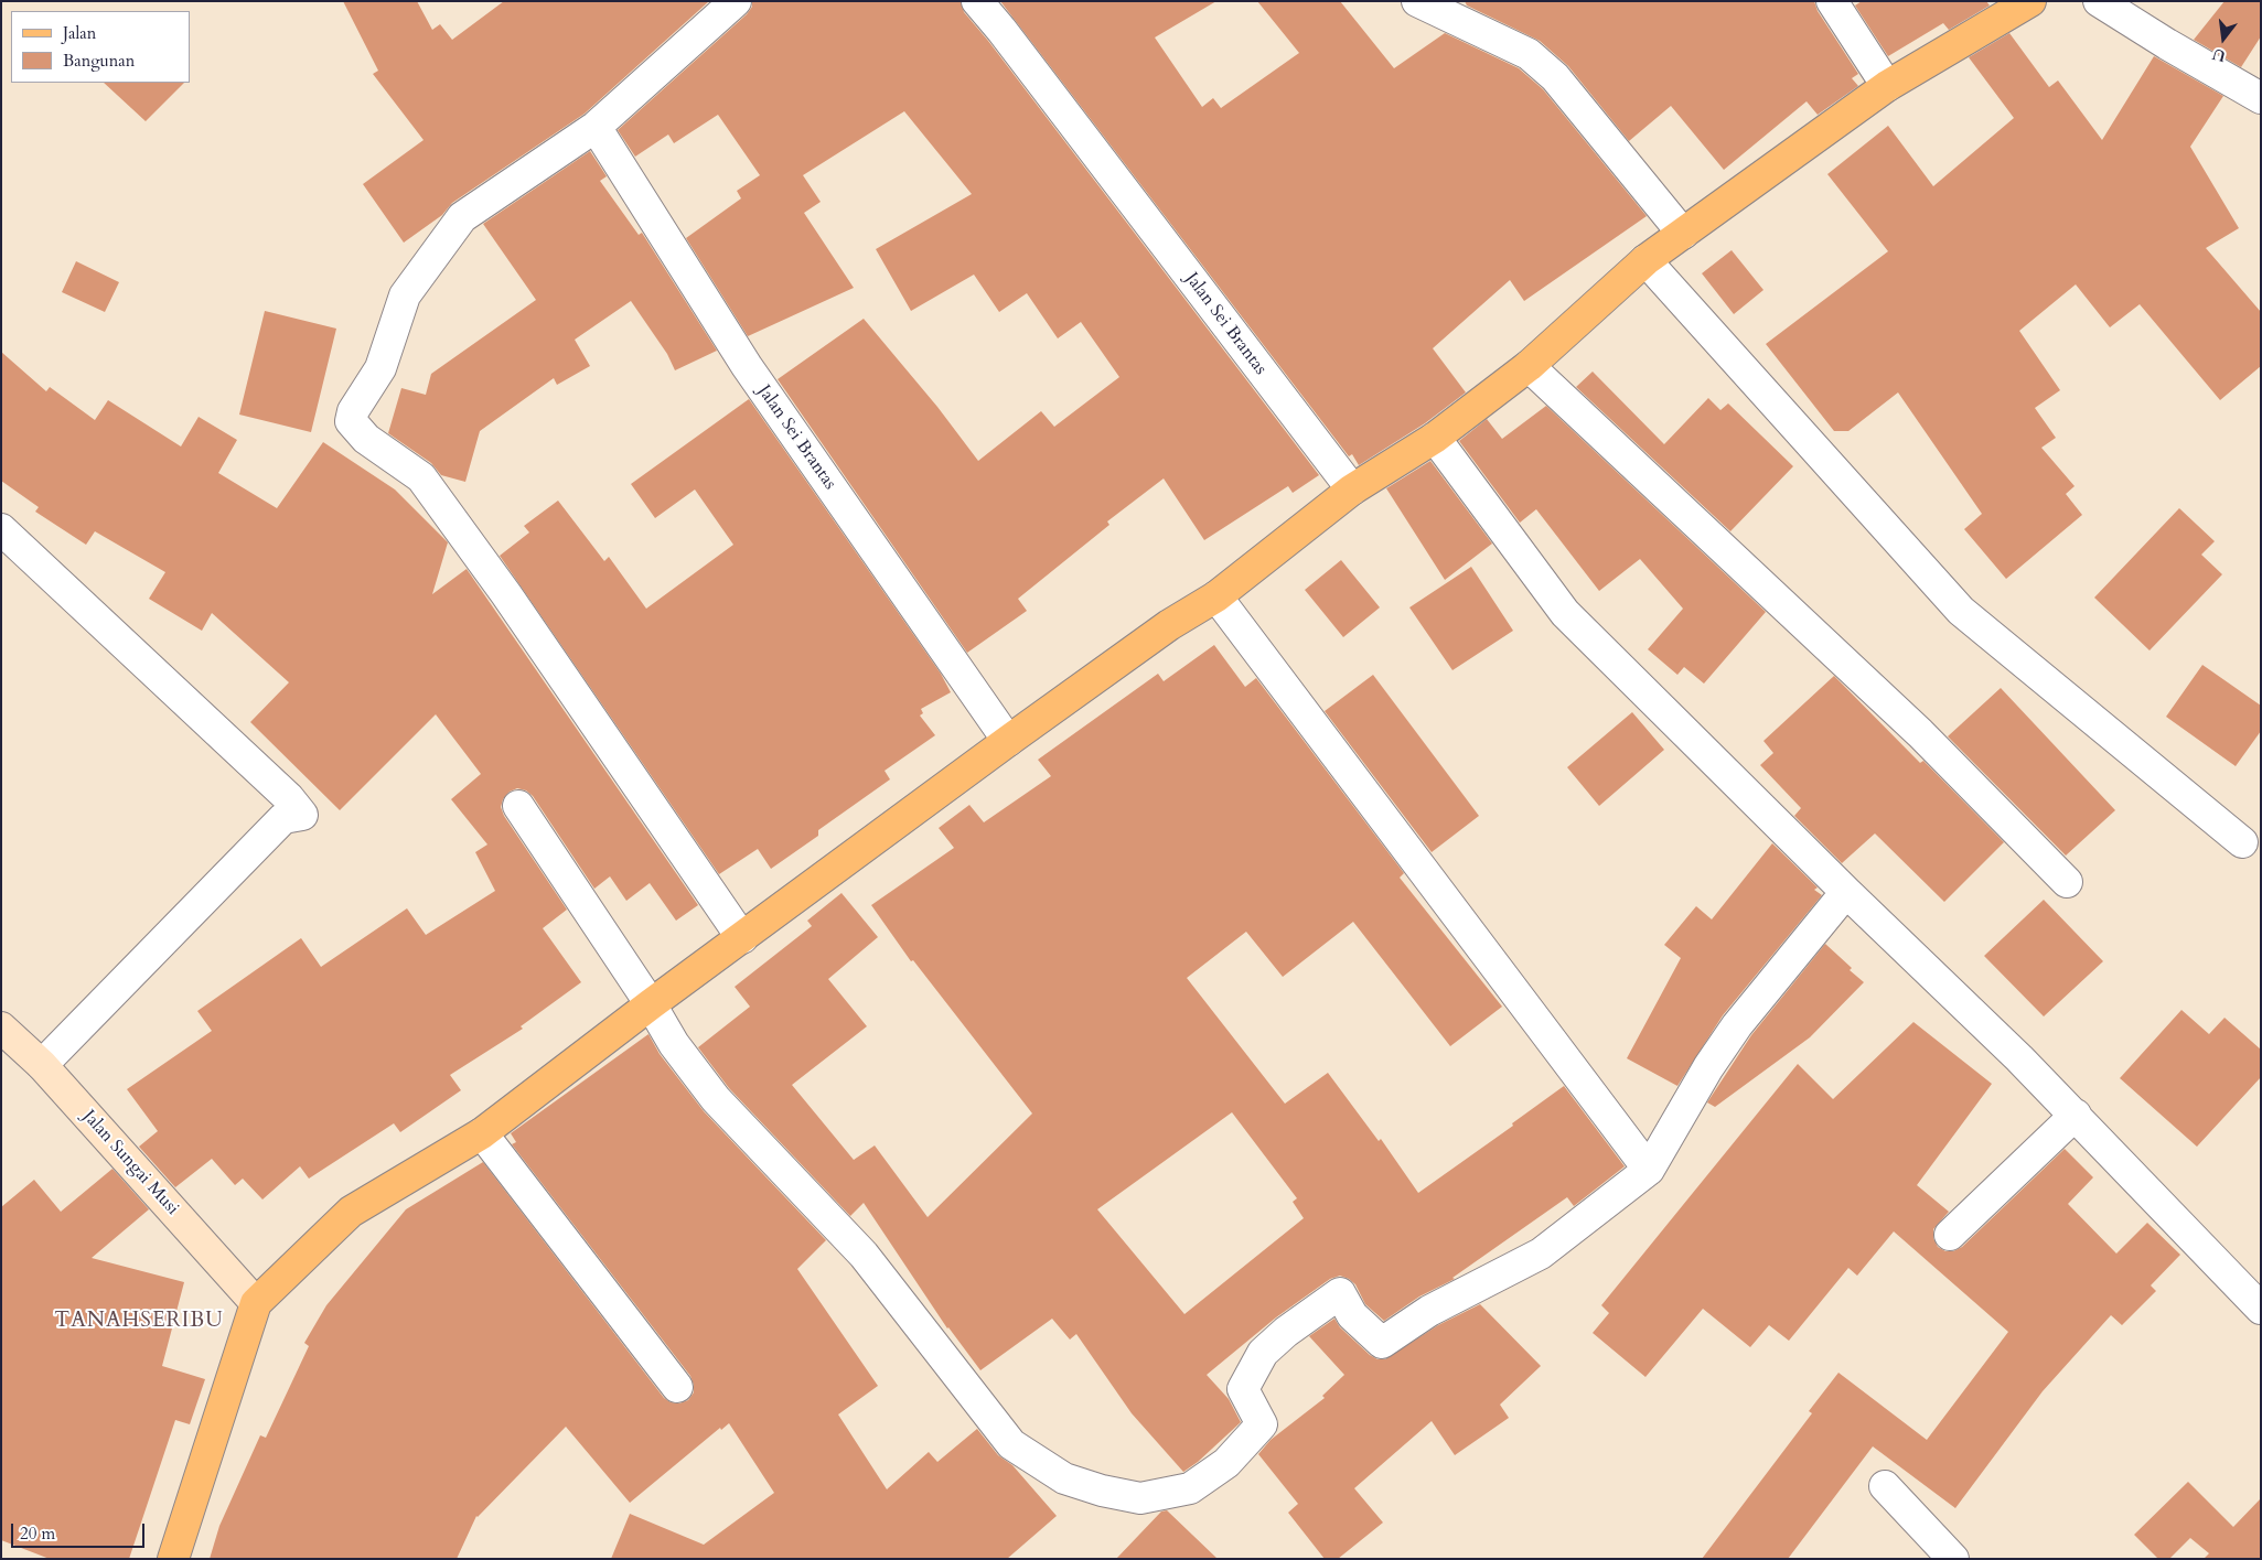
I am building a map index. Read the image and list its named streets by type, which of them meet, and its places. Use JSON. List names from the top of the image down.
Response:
{
  "streets": {
    "main road": ["Jalan Sungai Musi"],
    "street": ["Jalan Sei Brantas"]
  },
  "districts": ["TANAHSERIBU"],
  "legend": ["Jalan", "Bangunan"],
  "scale_bar": "20 m",
  "north": "bottom"
}
